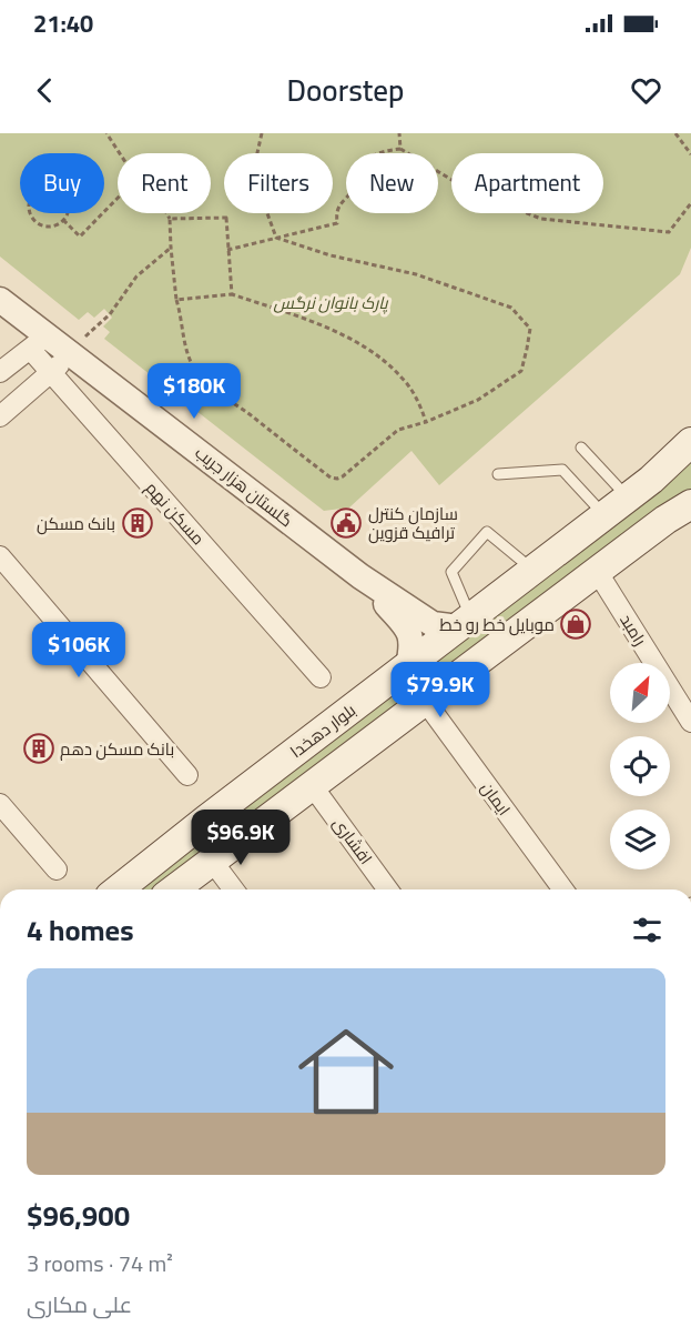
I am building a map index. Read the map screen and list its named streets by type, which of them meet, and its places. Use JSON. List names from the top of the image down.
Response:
{
  "streets": {
    "main road": ["بلوار دهخدا"],
    "street": [
      "گلستان هزار جریب",
      "مسکن نهم",
      "رامبد",
      "ایمان",
      "افشاری"
    ]
  },
  "crossings": [
    ["گلستان هزار جریب", "مسکن نهم"]
  ],
  "parks": ["پارک بانوان نرگس"],
  "places": {
    "building": ["بانک مسکن", "بانک مسکن دهم"],
    "public building": ["سازمان کنترل ترافیک قزوین"],
    "shop": ["موبایل خط رو خط"]
  },
  "north": "top right",
  "page": {
    "status": "21:40",
    "header": "Doorstep",
    "chip": [
      "Buy",
      "Rent",
      "Filters",
      "New",
      "Apartment"
    ],
    "price": [
      "$180K",
      "$106K",
      "$79.9K",
      "$96.9K"
    ],
    "heading": "4 homes",
    "list": [
      {
        "name": "$96,900",
        "note": "3 rooms · 74 m² · علی مکاری"
      }
    ]
  }
}
